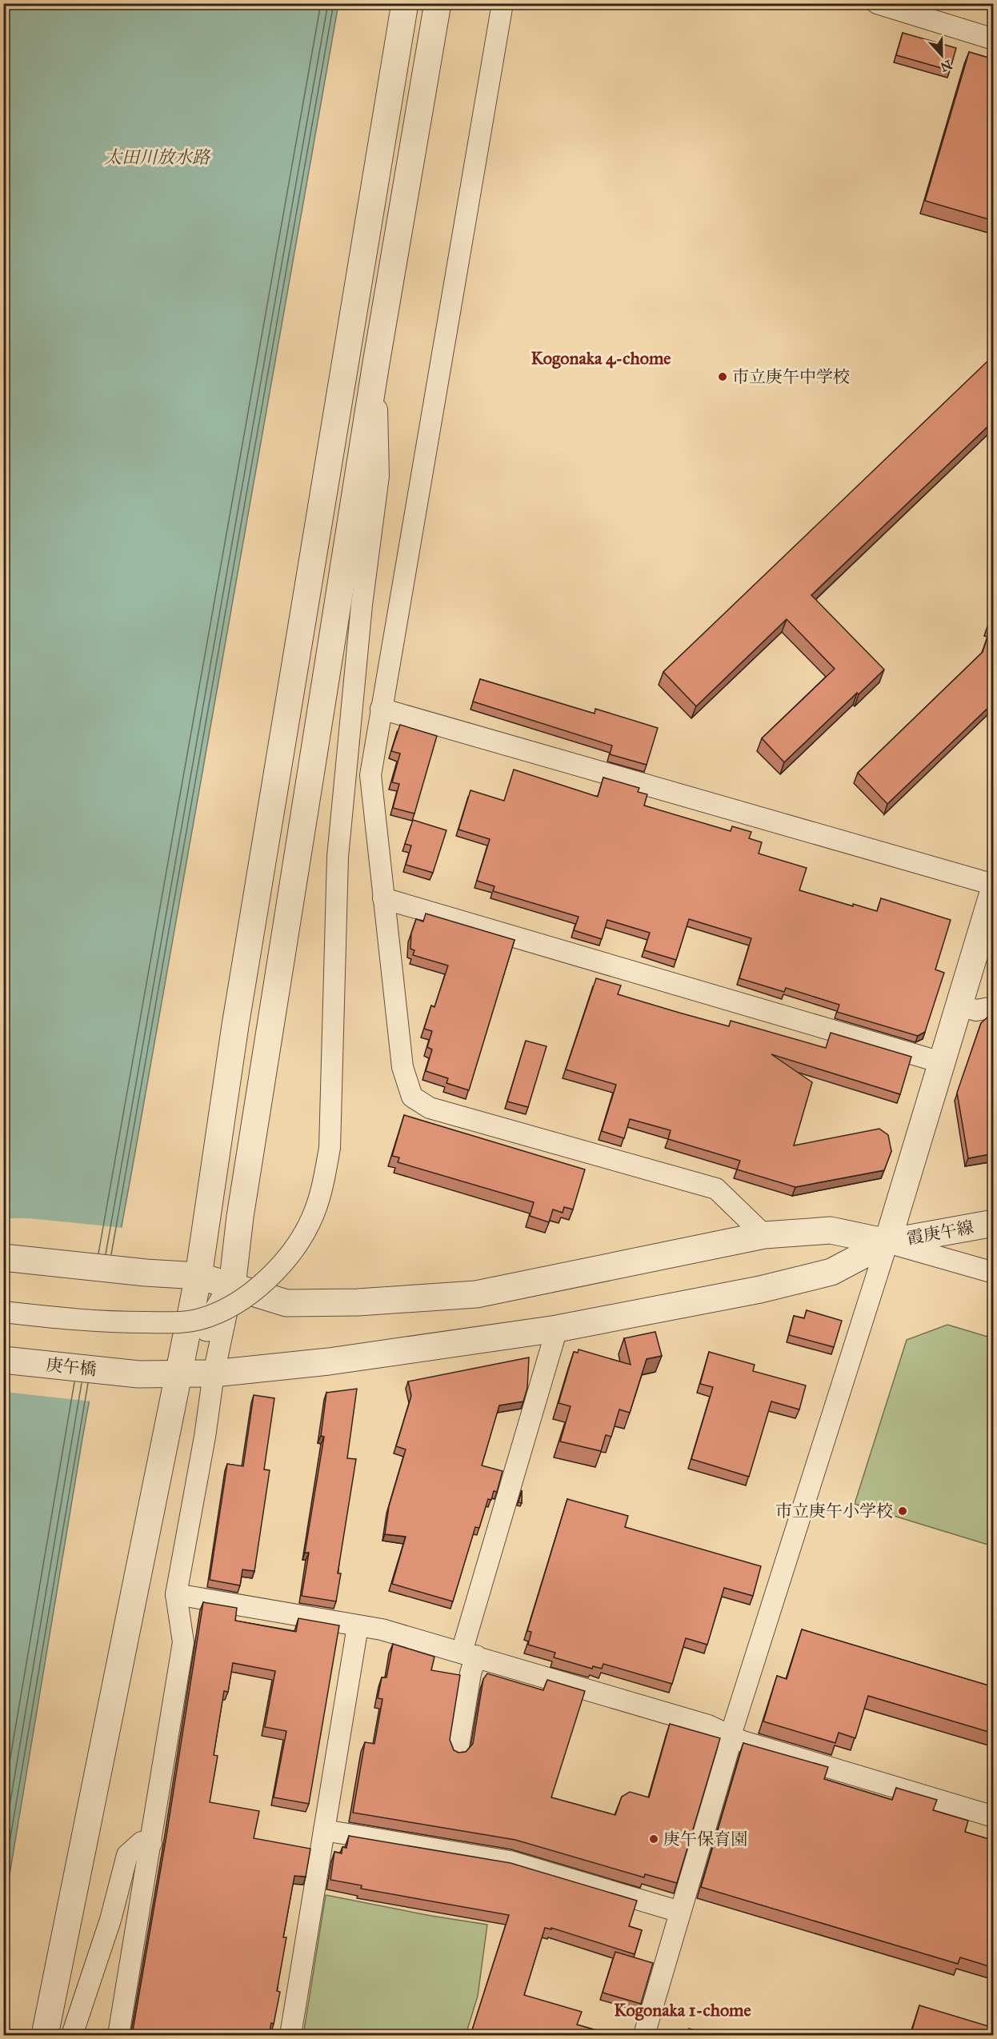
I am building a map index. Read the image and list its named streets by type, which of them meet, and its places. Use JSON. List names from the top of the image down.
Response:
{
  "streets": {
    "street": ["霞庚午線", "庚午橋"]
  },
  "crossings": [
    ["霞庚午線", "庚午橋"]
  ],
  "districts": ["Kogonaka 4-chome", "Kogonaka 1-chome"],
  "water": ["太田川放水路"],
  "places": ["市立庚午中学校", "市立庚午小学校", "庚午保育園"],
  "north": "bottom"
}
